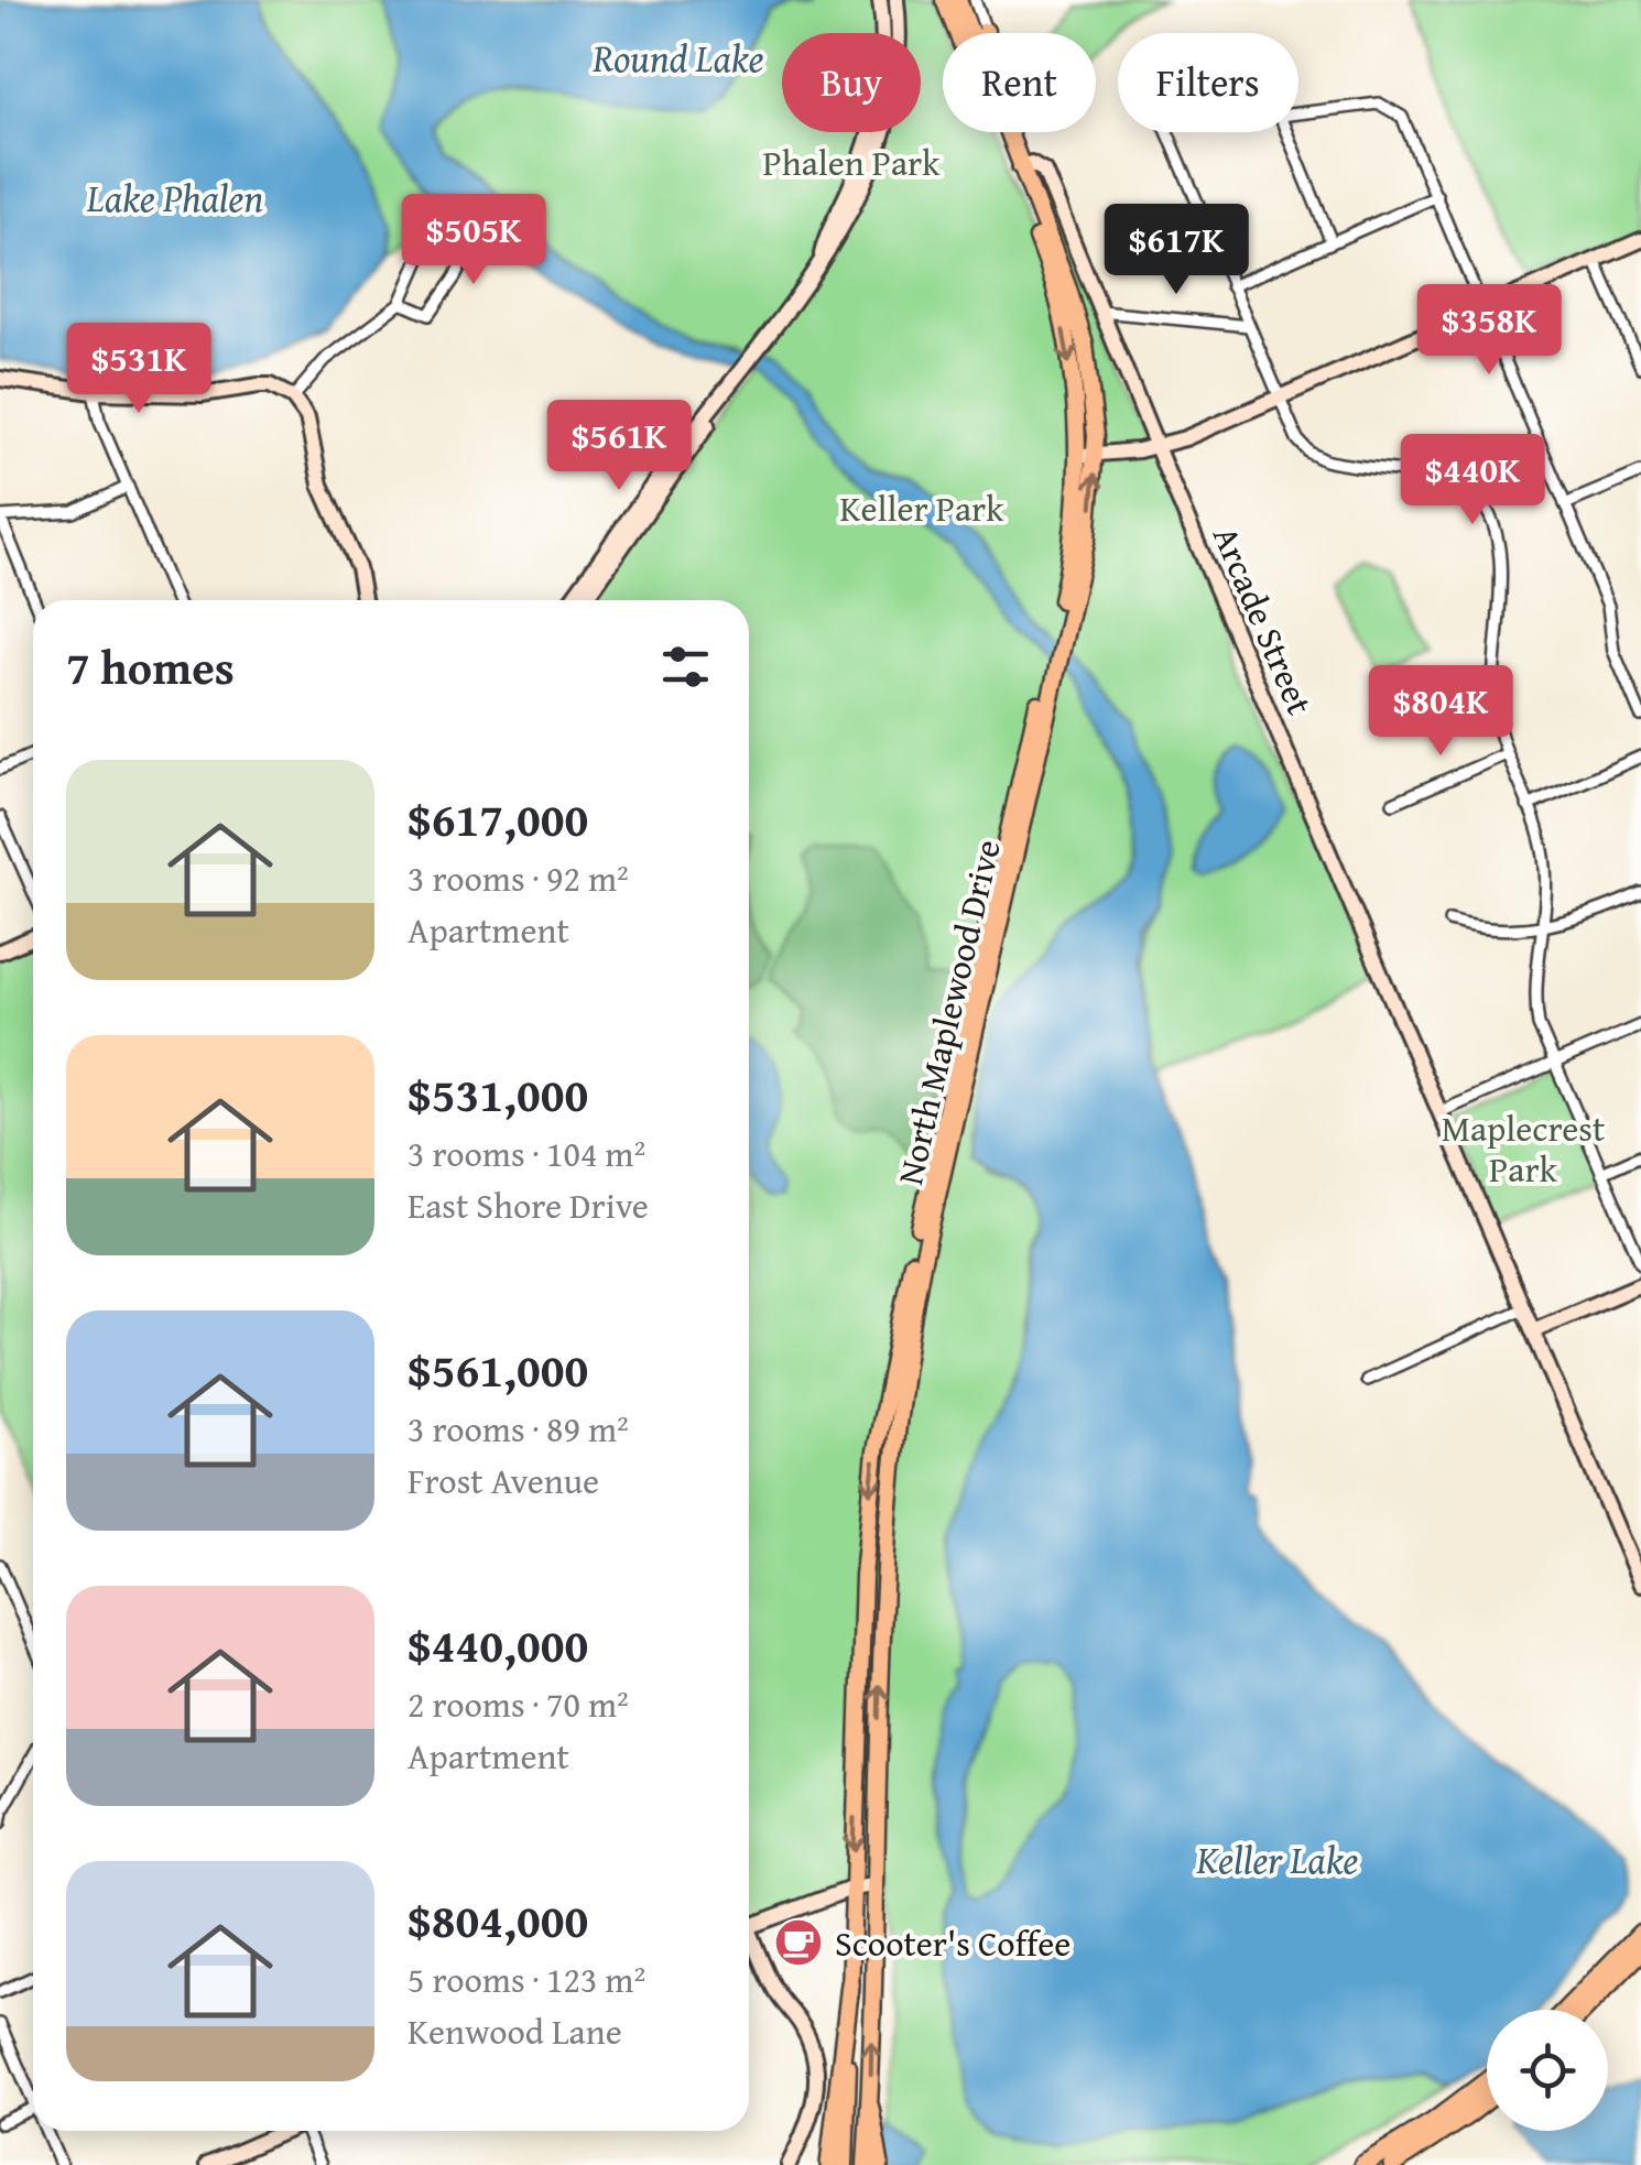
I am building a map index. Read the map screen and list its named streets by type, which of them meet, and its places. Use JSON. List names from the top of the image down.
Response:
{
  "streets": {
    "main road": ["Arcade Street", "North Maplewood Drive"]
  },
  "crossings": [
    ["Arcade Street", "North Maplewood Drive"]
  ],
  "water": ["Round Lake", "Lake Phalen", "Keller Lake"],
  "parks": ["Phalen Park", "Keller Park", "Maplecrest Park"],
  "places": {
    "cafe": ["Scooter's Coffee"]
  },
  "page": {
    "chip": ["Buy", "Rent", "Filters"],
    "price": [
      "$505K",
      "$617K",
      "$358K",
      "$531K",
      "$561K",
      "$440K",
      "$804K"
    ],
    "heading": "7 homes",
    "list": [
      {
        "name": "$617,000",
        "note": "3 rooms · 92 m² · Apartment"
      },
      {
        "name": "$531,000",
        "note": "3 rooms · 104 m² · East Shore Drive"
      },
      {
        "name": "$561,000",
        "note": "3 rooms · 89 m² · Frost Avenue"
      },
      {
        "name": "$440,000",
        "note": "2 rooms · 70 m² · Apartment"
      },
      {
        "name": "$804,000",
        "note": "5 rooms · 123 m² · Kenwood Lane"
      }
    ]
  }
}
